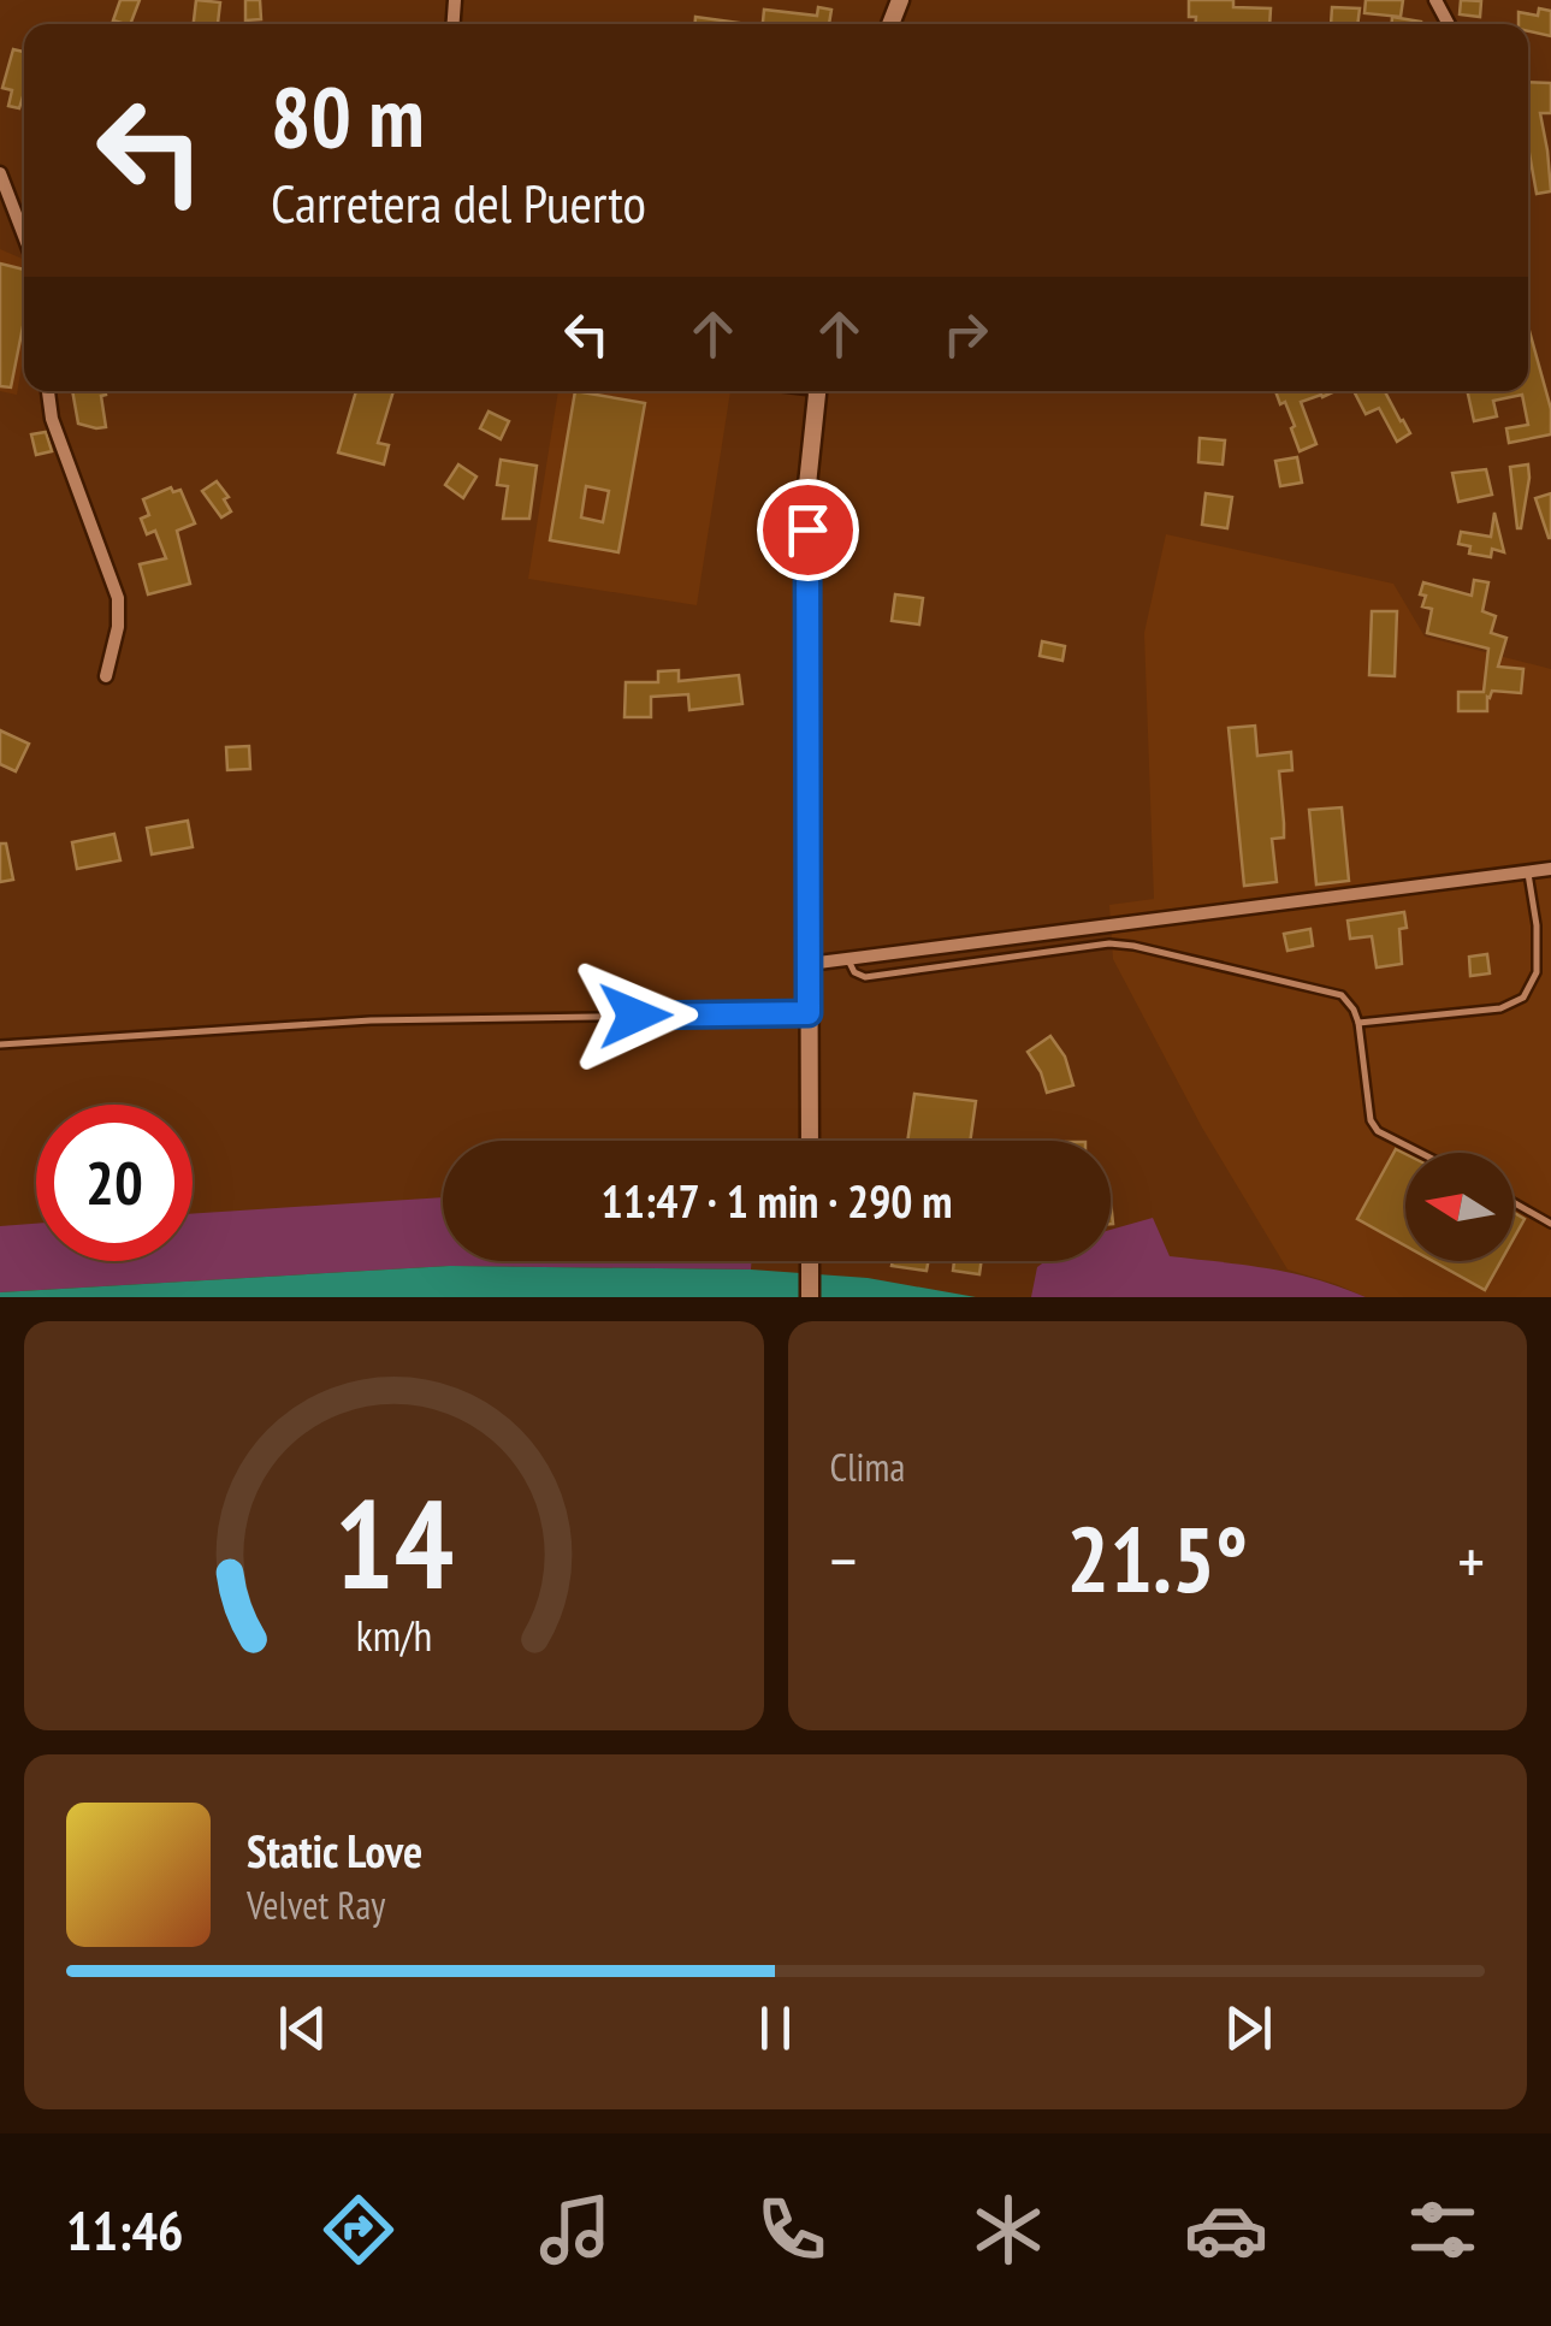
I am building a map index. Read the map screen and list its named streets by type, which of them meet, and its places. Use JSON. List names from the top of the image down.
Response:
{
  "north": "left",
  "page": {
    "turn": ["80 m", "Carretera del Puerto"],
    "limit": "20",
    "trip": "11:47 · 1 min · 290 m",
    "tile": "Clima",
    "heat": ["−", "21.5°", "+"],
    "song": ["Static Love", "Velvet Ray"],
    "tabs": "11:46",
    "gauge": ["14", "km/h"]
  }
}
